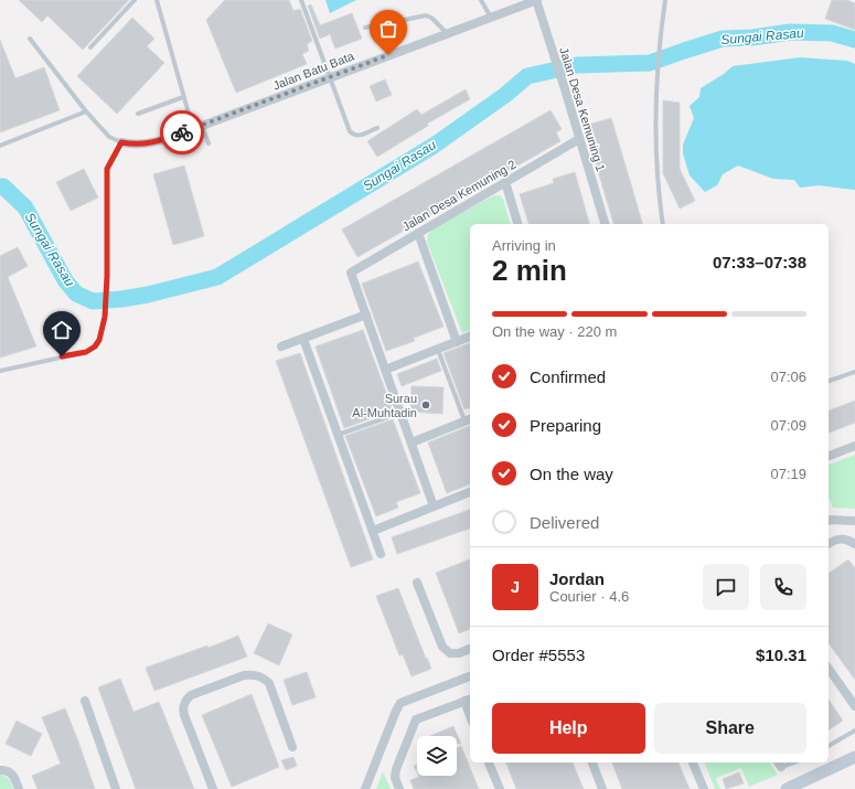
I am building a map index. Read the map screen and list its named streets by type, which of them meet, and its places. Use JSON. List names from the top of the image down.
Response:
{
  "streets": {
    "street": ["Jalan Batu Bata", "Jalan Desa Kemuning 1", "Jalan Desa Kemuning 2"]
  },
  "crossings": [
    ["Jalan Batu Bata", "Jalan Desa Kemuning 1"],
    ["Jalan Desa Kemuning 1", "Jalan Desa Kemuning 2"]
  ],
  "water": ["Sungai Rasau"],
  "places": ["Surau Al-Muhtadin"],
  "page": {
    "heading": ["2 min", "Arriving in", "07:33–07:38"],
    "panel": [
      "Jordan",
      "Courier · 4.6",
      "Order #5553",
      "$10.31"
    ],
    "bar": "On the way · 220 m",
    "list": [
      ["Confirmed", "07:06"],
      ["Preparing", "07:09"],
      ["On the way", "07:19"],
      "Delivered"
    ],
    "round": "J",
    "buttons": ["Help", "Share"]
  }
}
